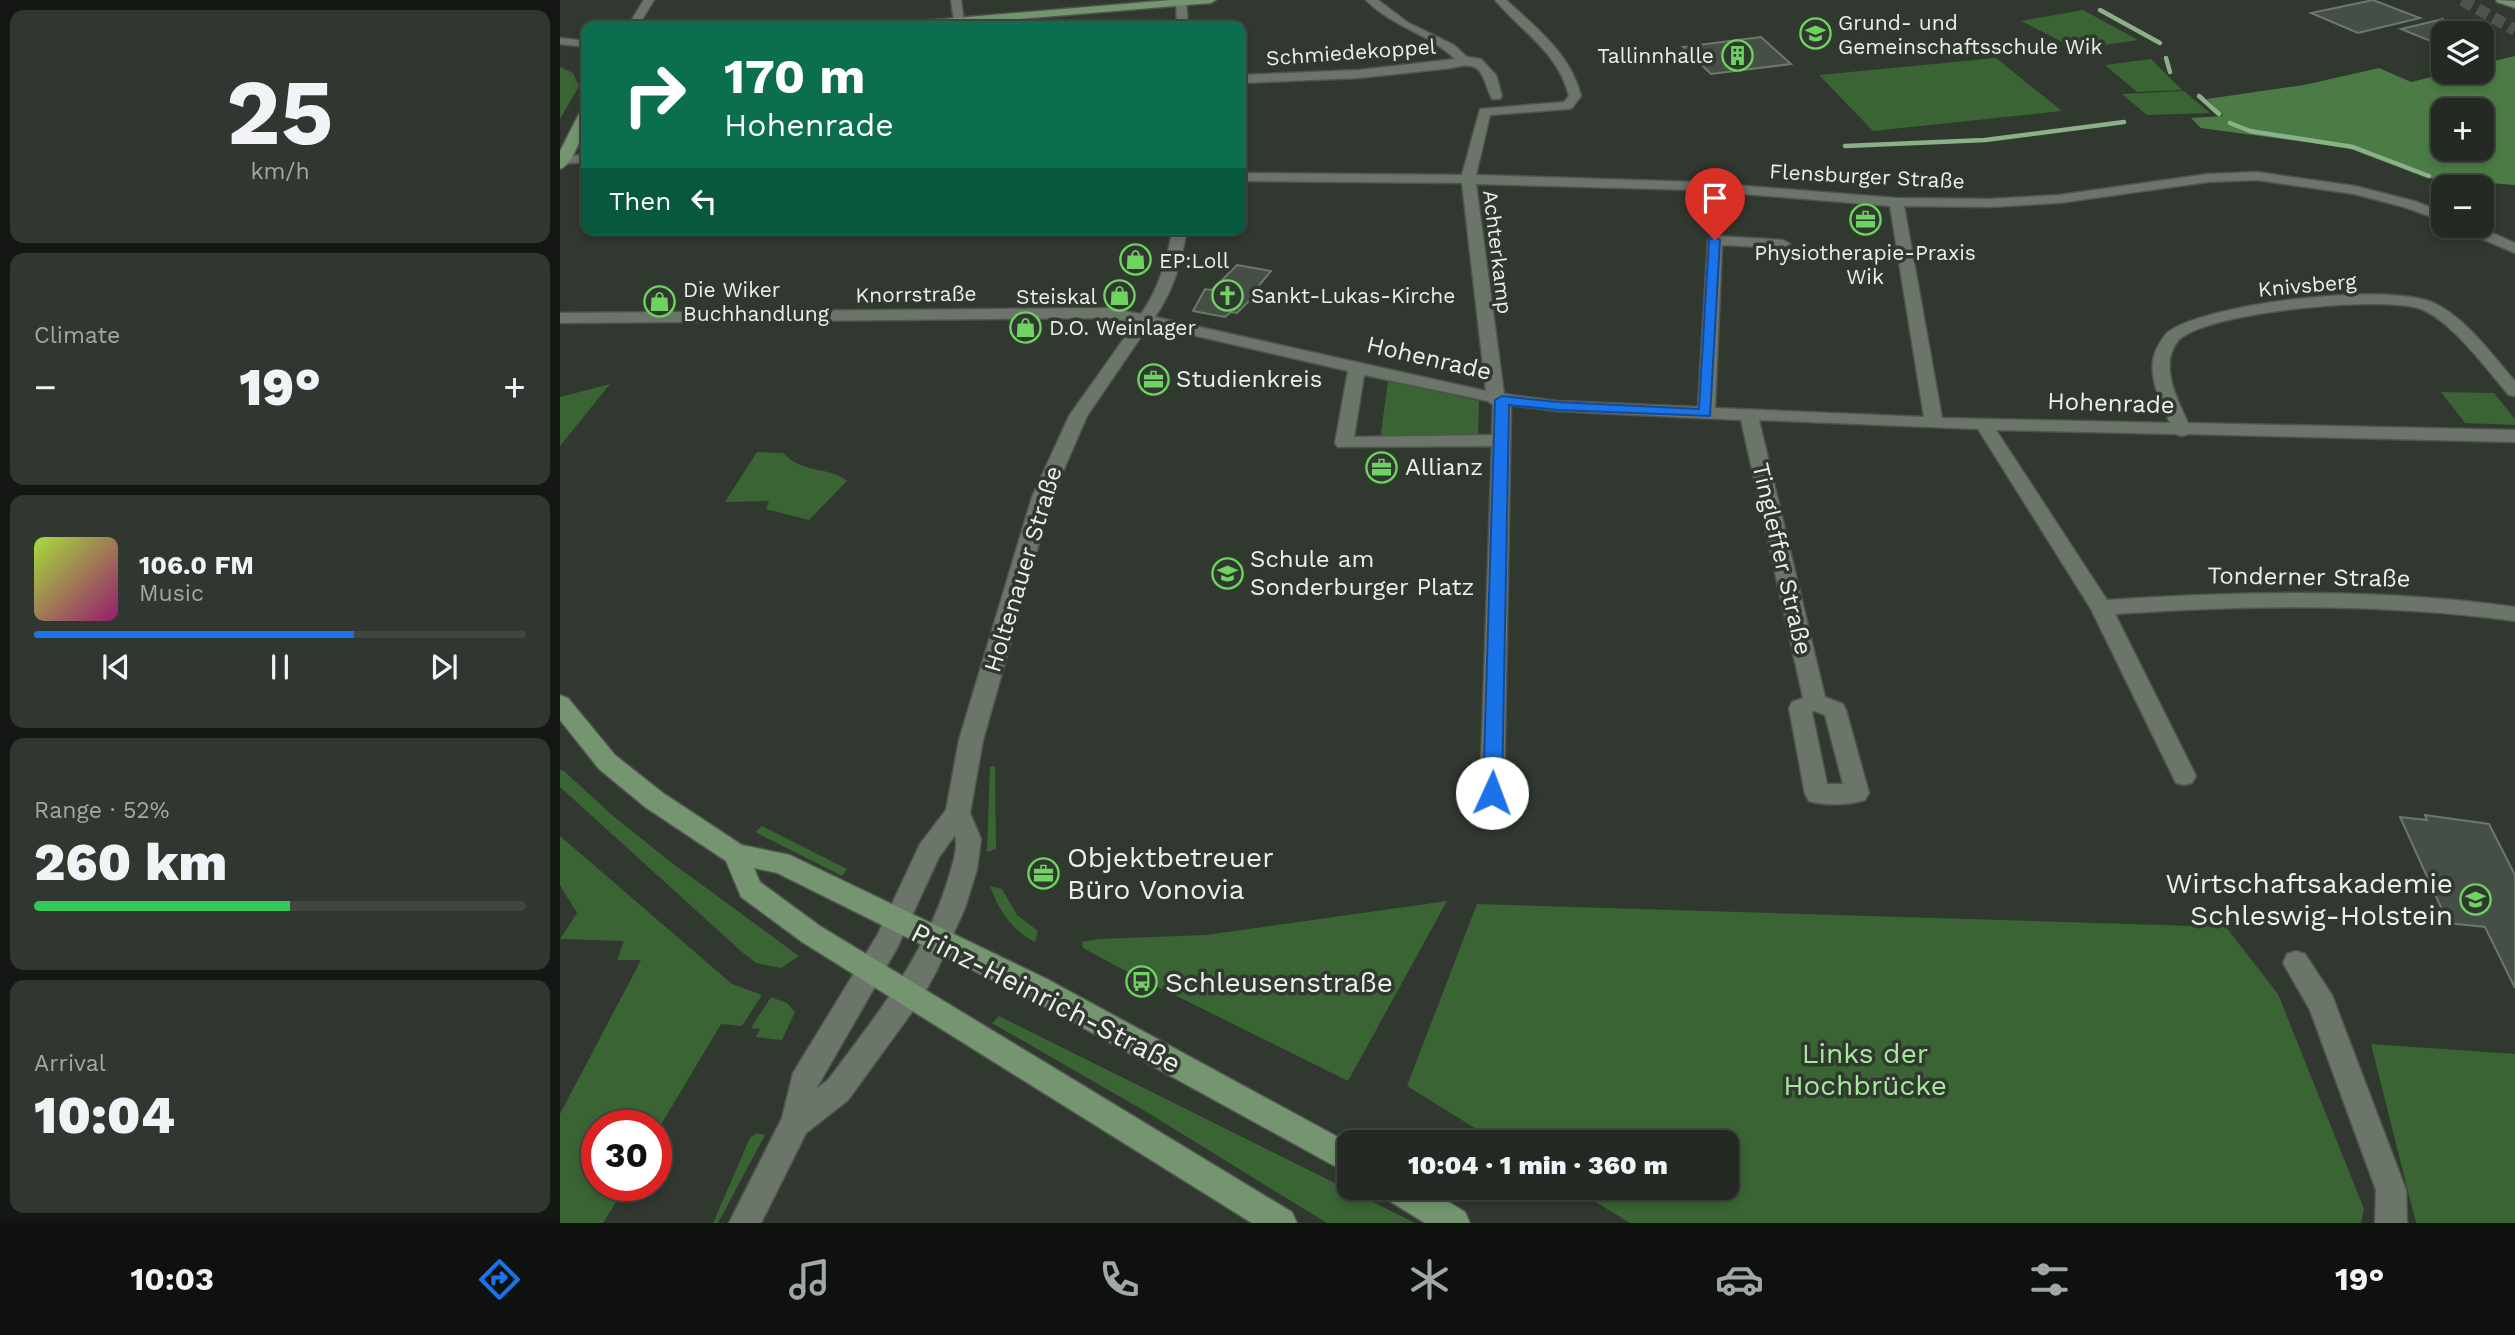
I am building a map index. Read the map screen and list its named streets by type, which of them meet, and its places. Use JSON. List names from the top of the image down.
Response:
{
  "streets": {
    "main road": ["Prinz-Heinrich-Straße"],
    "street": [
      "Schmiedekoppel",
      "Flensburger Straße",
      "Achterkamp",
      "Knivsberg",
      "Knorrstraße",
      "Hohenrade",
      "Tingleffer Straße",
      "Holtenauer Straße",
      "Tonderner Straße"
    ]
  },
  "crossings": [
    ["Flensburger Straße", "Achterkamp"],
    ["Achterkamp", "Hohenrade"],
    ["Knivsberg", "Hohenrade"],
    ["Knorrstraße", "Hohenrade"],
    ["Knorrstraße", "Holtenauer Straße"],
    ["Hohenrade", "Tingleffer Straße"],
    ["Hohenrade", "Holtenauer Straße"],
    ["Holtenauer Straße", "Prinz-Heinrich-Straße"]
  ],
  "parks": ["Links der Hochbrücke"],
  "places": {
    "school or university": ["Grund- und Gemeinschaftsschule Wik", "Schule am Sonderburger Platz", "Wirtschaftsakademie Schleswig-Holstein"],
    "building": ["Tallinnhalle"],
    "office": [
      "Physiotherapie-Praxis Wik",
      "Studienkreis",
      "Allianz",
      "Objektbetreuer Büro Vonovia"
    ],
    "shop": [
      "EP:Loll",
      "Steiskal",
      "Die Wiker Buchhandlung",
      "D.O. Weinlager"
    ],
    "church": ["Sankt-Lukas-Kirche"],
    "bus stop": ["Schleusenstraße"]
  },
  "page": {
    "tile": [
      ["25", "km/h"],
      "Climate",
      ["Range · 52%", "260 km"],
      ["Arrival", "10:04"]
    ],
    "map_buttons": ["+", "−"],
    "turn": ["170 m", "Hohenrade"],
    "then": "Then",
    "heat": ["−", "19°", "+"],
    "song": ["106.0 FM", "Music"],
    "limit": "30",
    "trip": "10:04 · 1 min · 360 m",
    "tabs": ["10:03", "19°"]
  }
}
